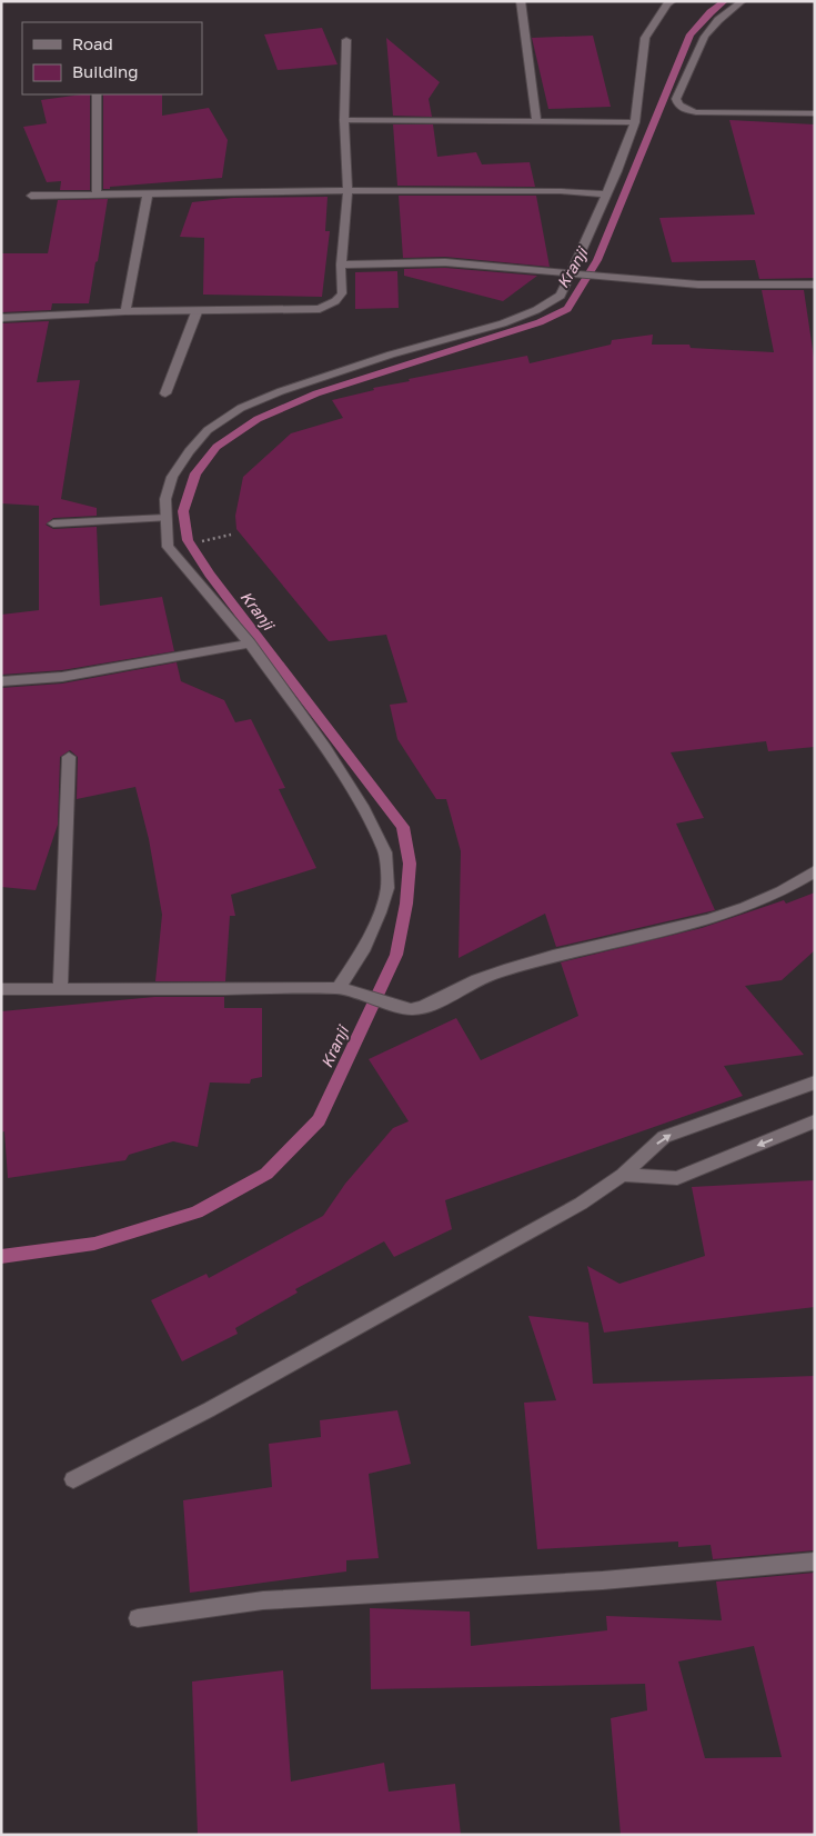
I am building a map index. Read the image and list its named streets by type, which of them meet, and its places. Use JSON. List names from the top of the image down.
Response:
{
  "water": ["Kranji"],
  "legend": ["Road", "Building"]
}
